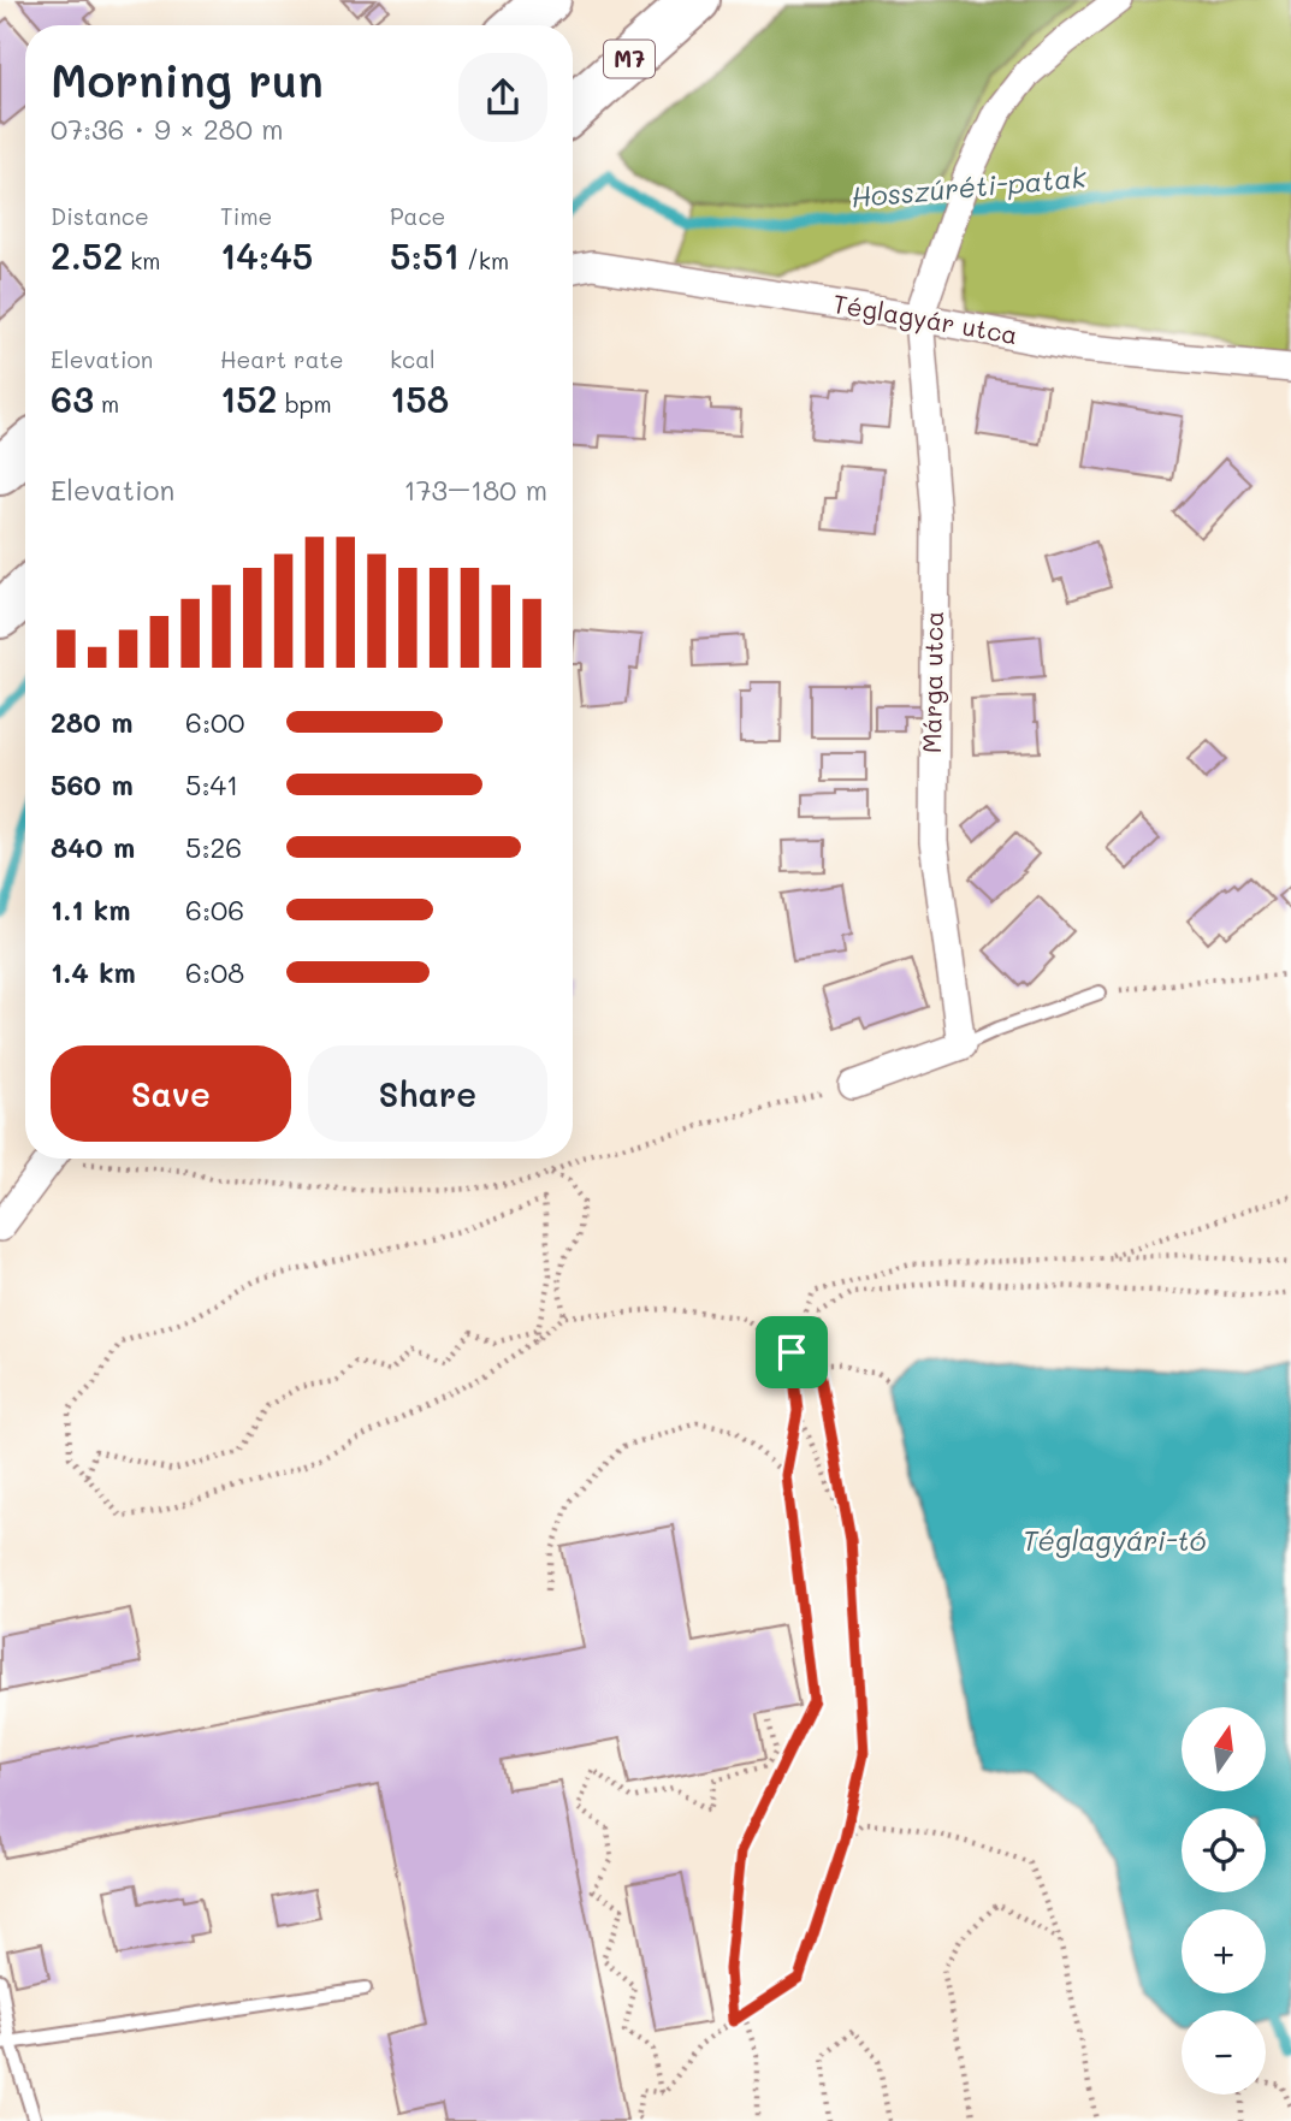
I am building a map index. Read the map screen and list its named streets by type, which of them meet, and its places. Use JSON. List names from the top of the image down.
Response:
{
  "streets": {
    "highway": ["M7"],
    "street": ["Téglagyár utca", "Márga utca"]
  },
  "crossings": [
    ["Téglagyár utca", "Márga utca"]
  ],
  "water": ["Hosszúréti-patak", "Téglagyári-tó"],
  "north": "top",
  "page": {
    "heading": ["Morning run", "07:36 · 9 × 280 m"],
    "stats": [
      ["Distance", "2.52 km"],
      ["Time", "14:45"],
      ["Pace", "5:51 /km"],
      ["Elevation", "63 m"],
      ["Heart rate", "152 bpm"],
      ["kcal", "158"]
    ],
    "chart": ["Elevation", "173–180 m"],
    "list": [
      {
        "name": "280 m",
        "note": "6:00"
      },
      {
        "name": "560 m",
        "note": "5:41"
      },
      {
        "name": "840 m",
        "note": "5:26"
      },
      {
        "name": "1.1 km",
        "note": "6:06"
      },
      {
        "name": "1.4 km",
        "note": "6:08"
      }
    ],
    "buttons": ["Save", "Share"],
    "map_buttons": ["+", "−"]
  }
}
